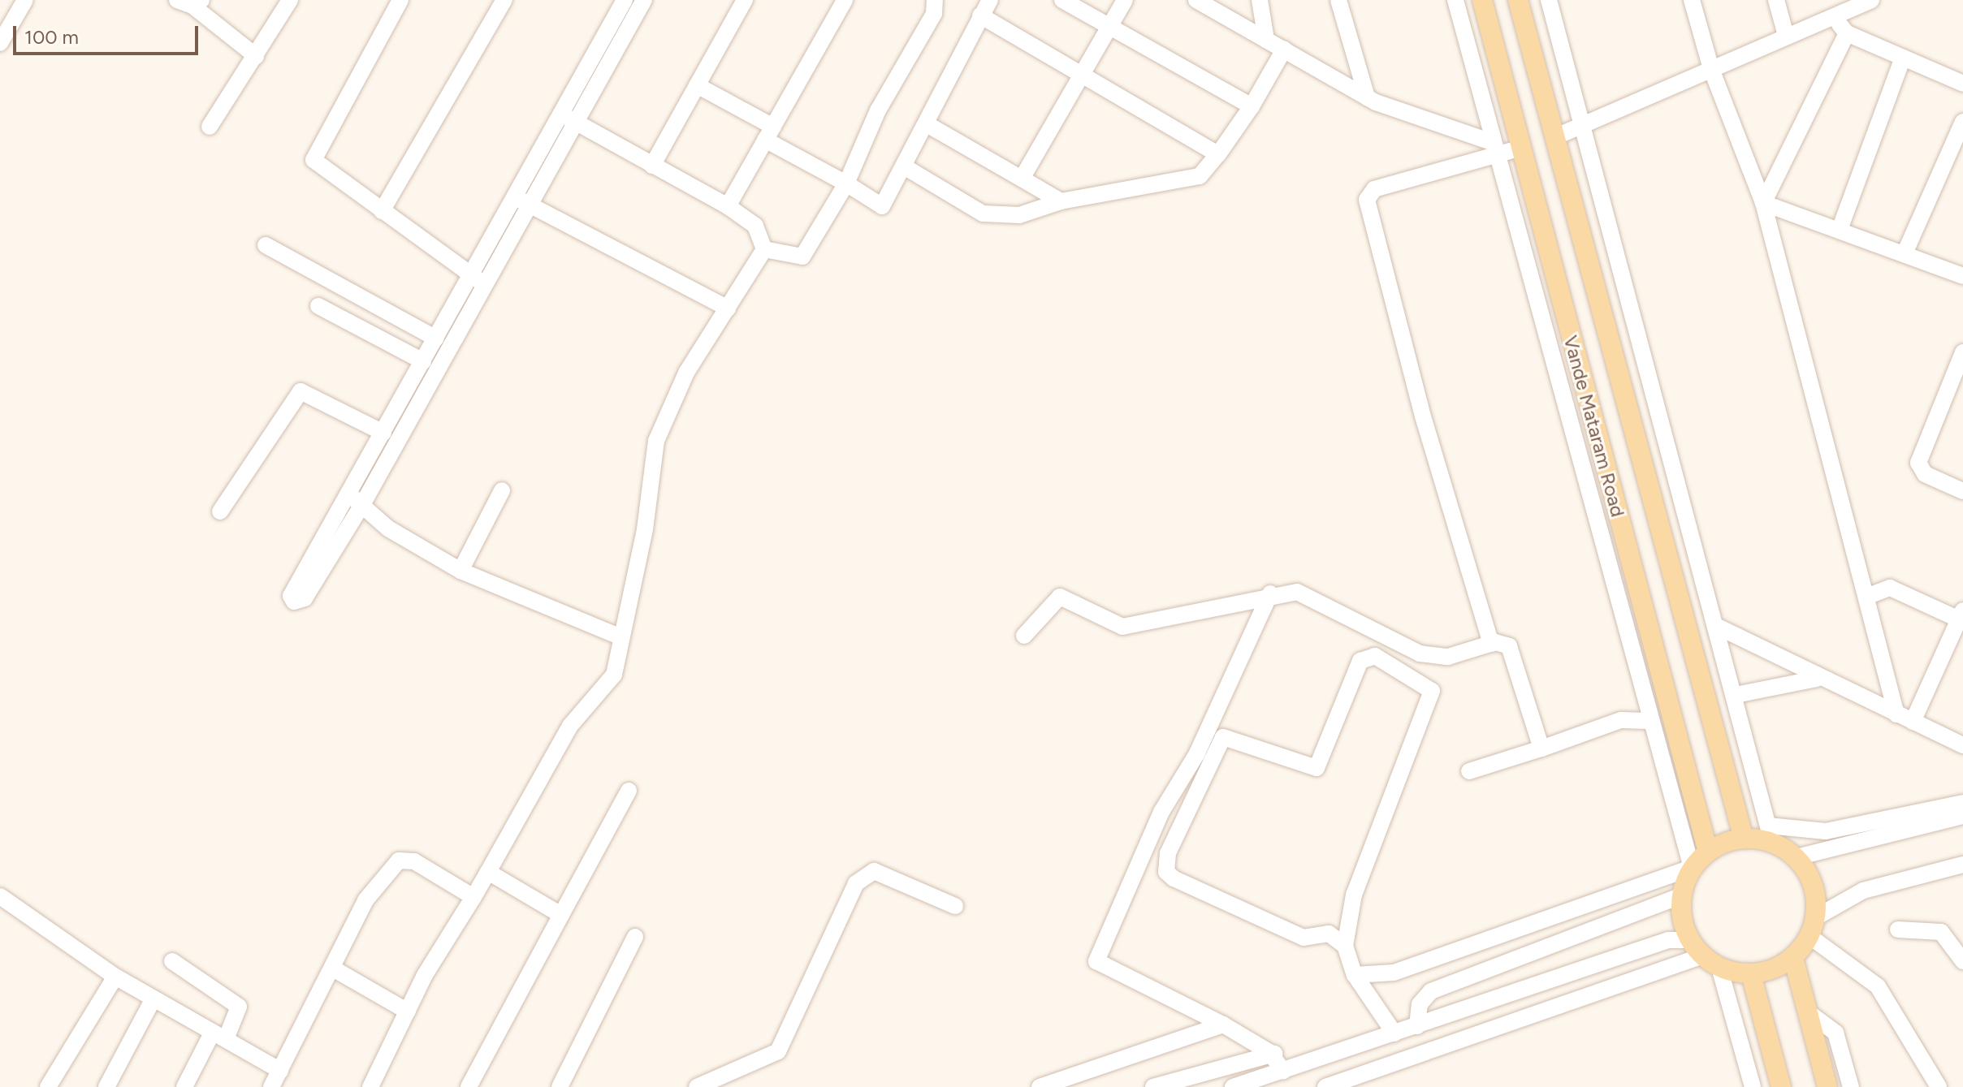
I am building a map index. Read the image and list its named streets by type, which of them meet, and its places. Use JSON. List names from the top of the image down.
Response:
{
  "streets": {
    "main road": ["Vande Mataram Road"]
  },
  "scale_bar": "100 m"
}
